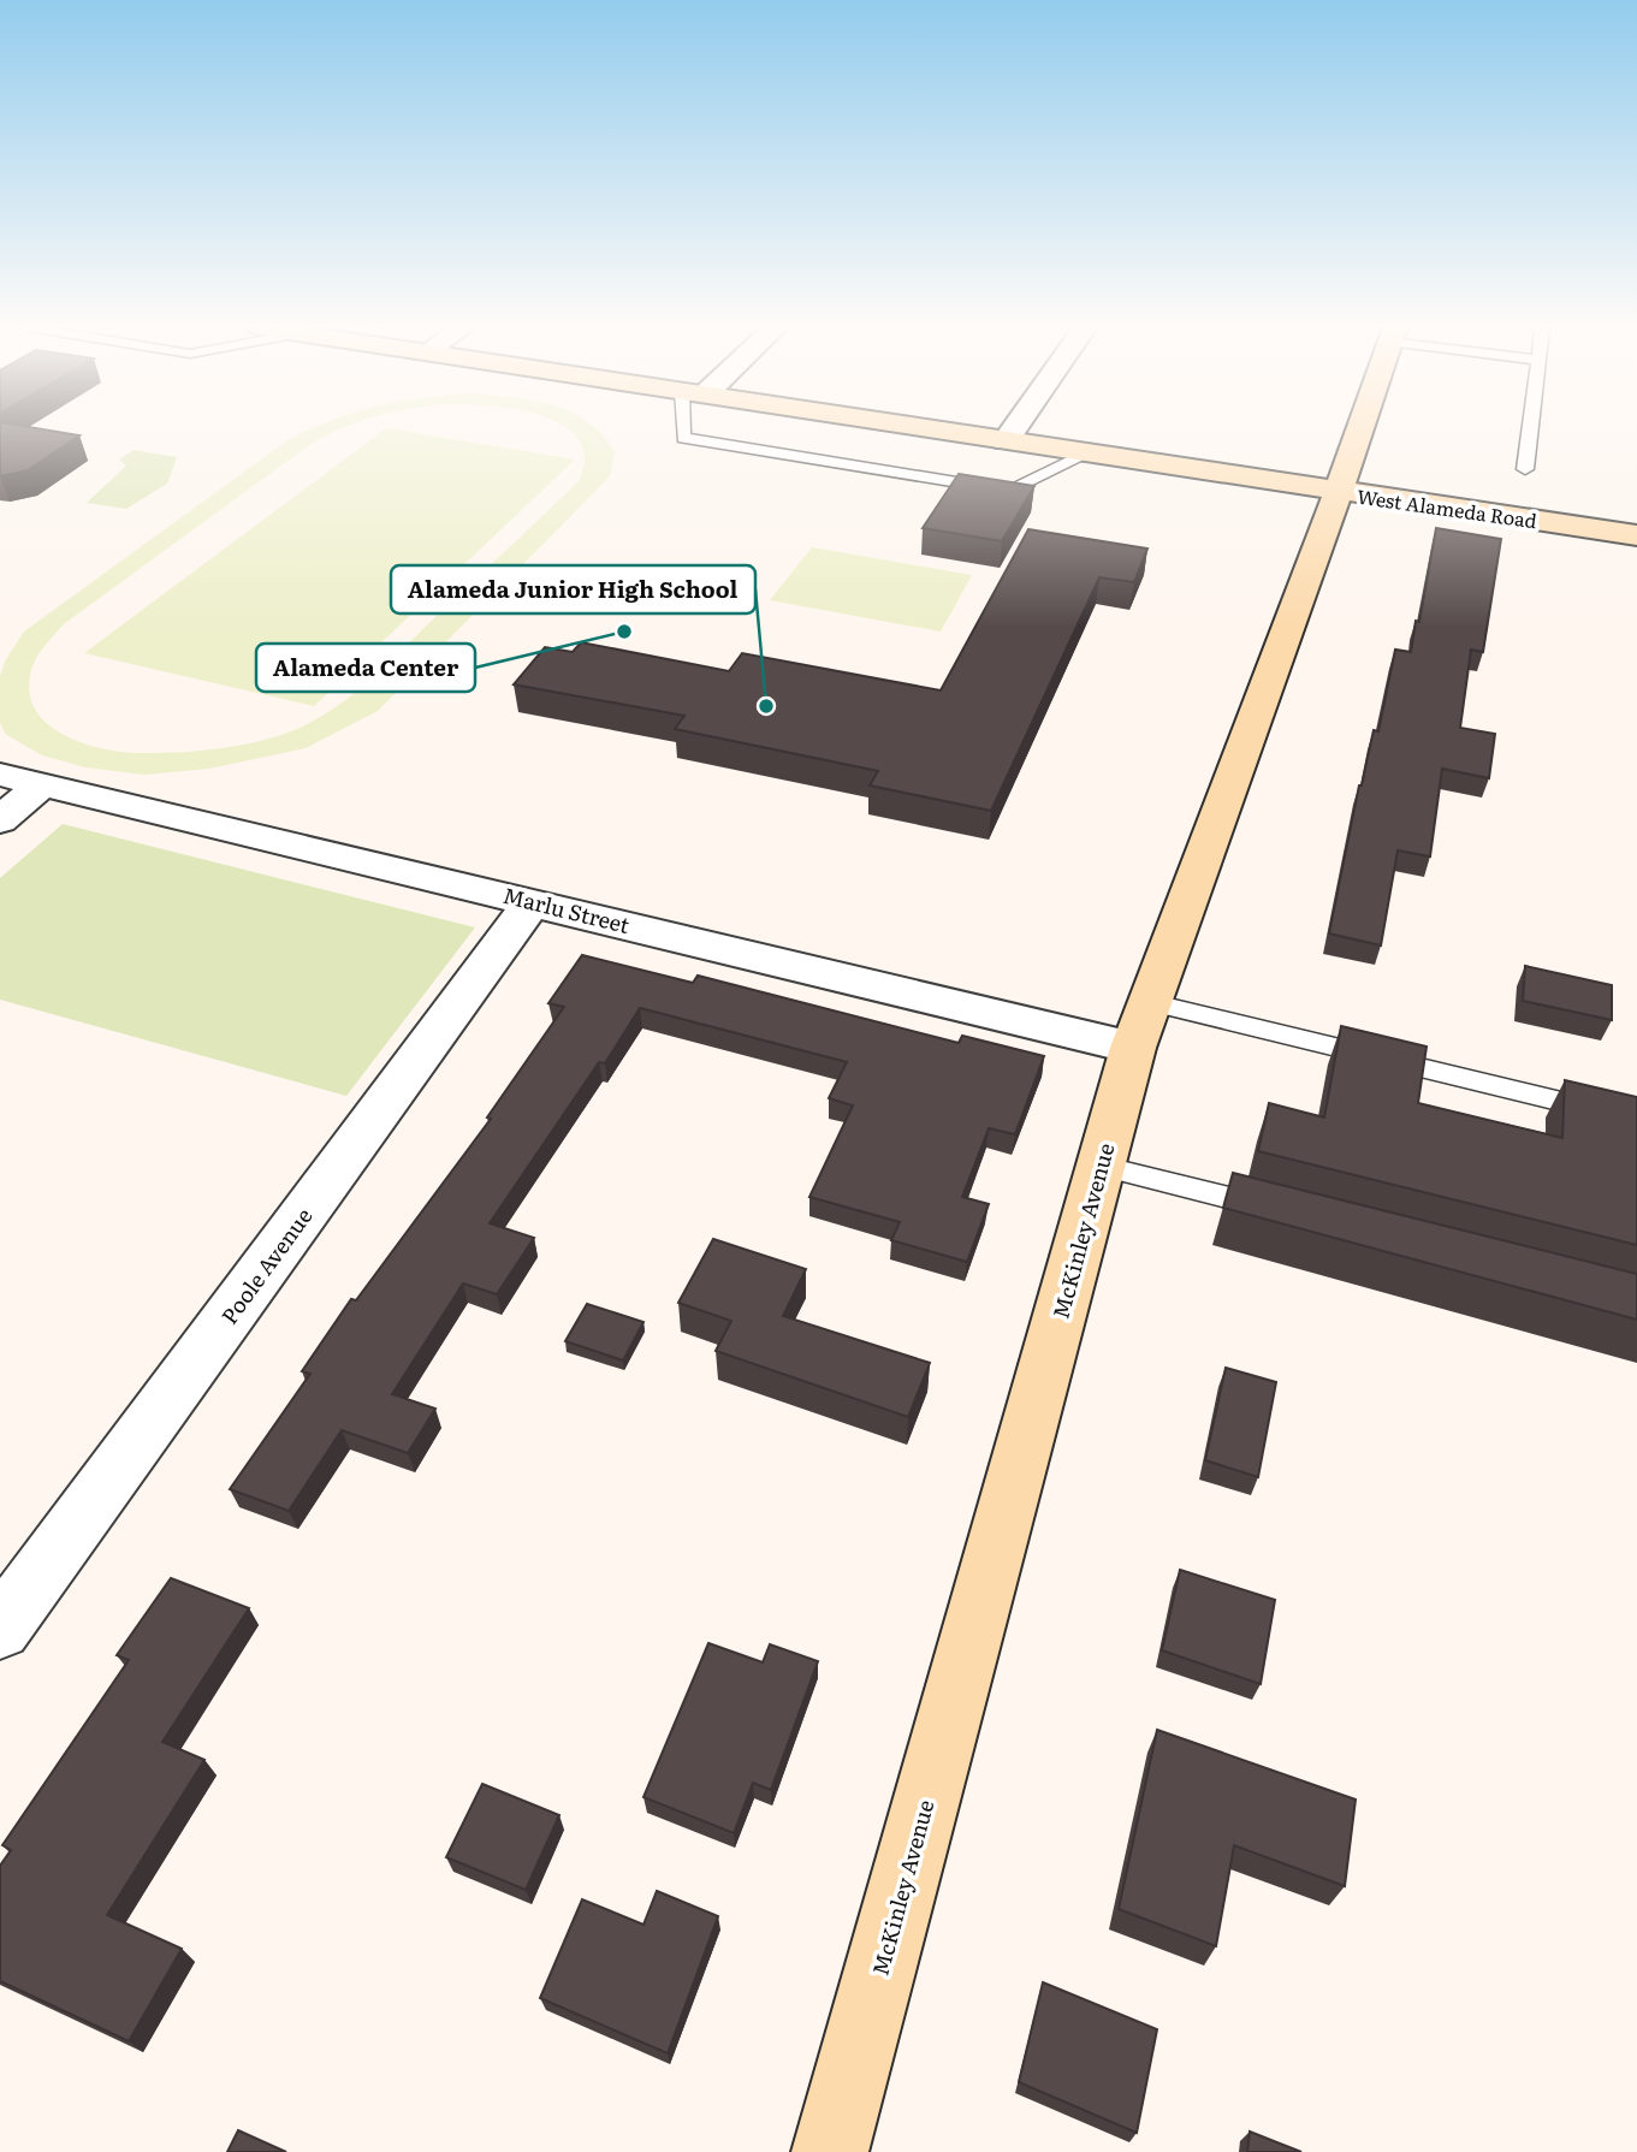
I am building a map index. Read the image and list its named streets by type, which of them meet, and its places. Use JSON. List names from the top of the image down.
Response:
{
  "streets": {
    "street": [
      "West Alameda Road",
      "Marlu Street",
      "McKinley Avenue",
      "Poole Avenue"
    ]
  },
  "crossings": [
    ["West Alameda Road", "McKinley Avenue"],
    ["Marlu Street", "McKinley Avenue"],
    ["Marlu Street", "Poole Avenue"]
  ],
  "places": ["Alameda Center", "Alameda Junior High School"]
}
